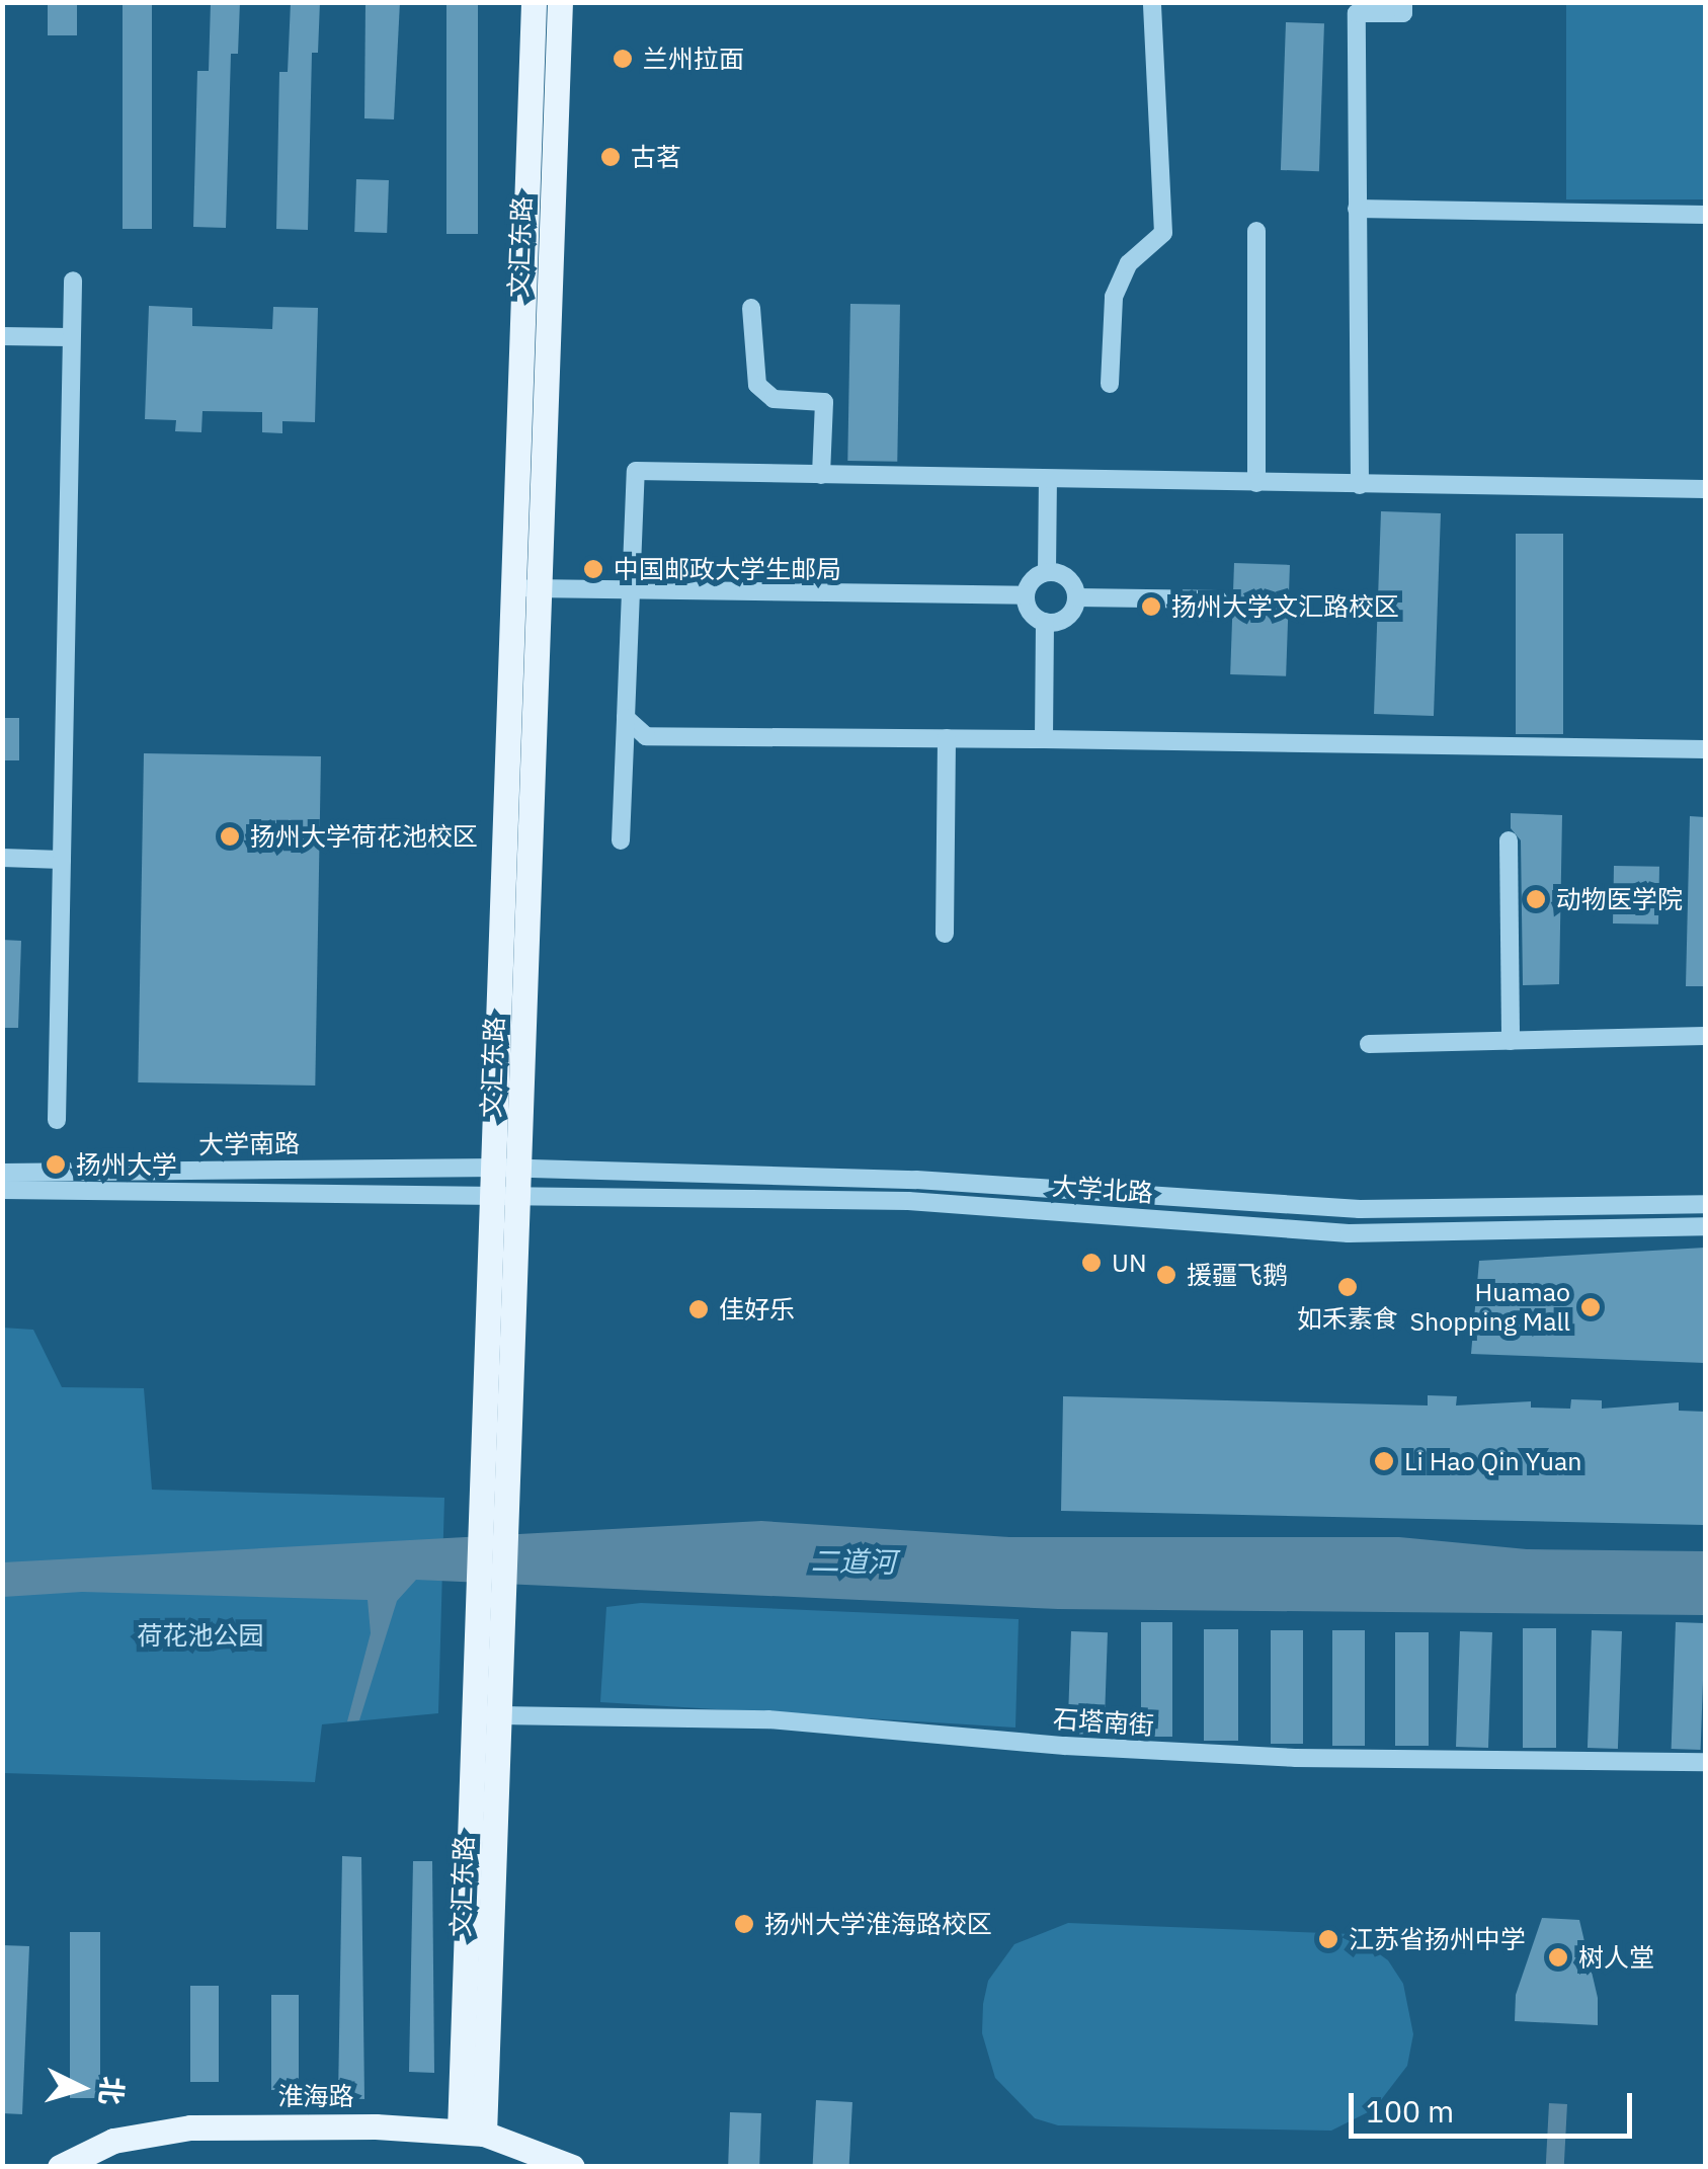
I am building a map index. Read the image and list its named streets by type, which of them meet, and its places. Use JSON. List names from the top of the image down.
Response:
{
  "streets": {
    "main road": ["文汇东路", "淮海路"],
    "street": ["大学南路", "大学北路", "石塔南街"]
  },
  "crossings": [
    ["文汇东路", "大学南路"],
    ["文汇东路", "大学北路"],
    ["文汇东路", "石塔南街"],
    ["文汇东路", "淮海路"],
    ["大学南路", "大学北路"]
  ],
  "water": ["二道河"],
  "parks": ["荷花池公园"],
  "places": [
    "兰州拉面",
    "古茗",
    "中国邮政大学生邮局",
    "扬州大学文汇路校区",
    "扬州大学荷花池校区",
    "动物医学院",
    "扬州大学",
    "UN",
    "援疆飞鹅",
    "如禾素食",
    "Huamao Shopping Mall",
    "佳好乐",
    "Li Hao Qin Yuan",
    "扬州大学淮海路校区",
    "江苏省扬州中学",
    "树人堂"
  ],
  "scale_bar": "100 m",
  "north": "right"
}
